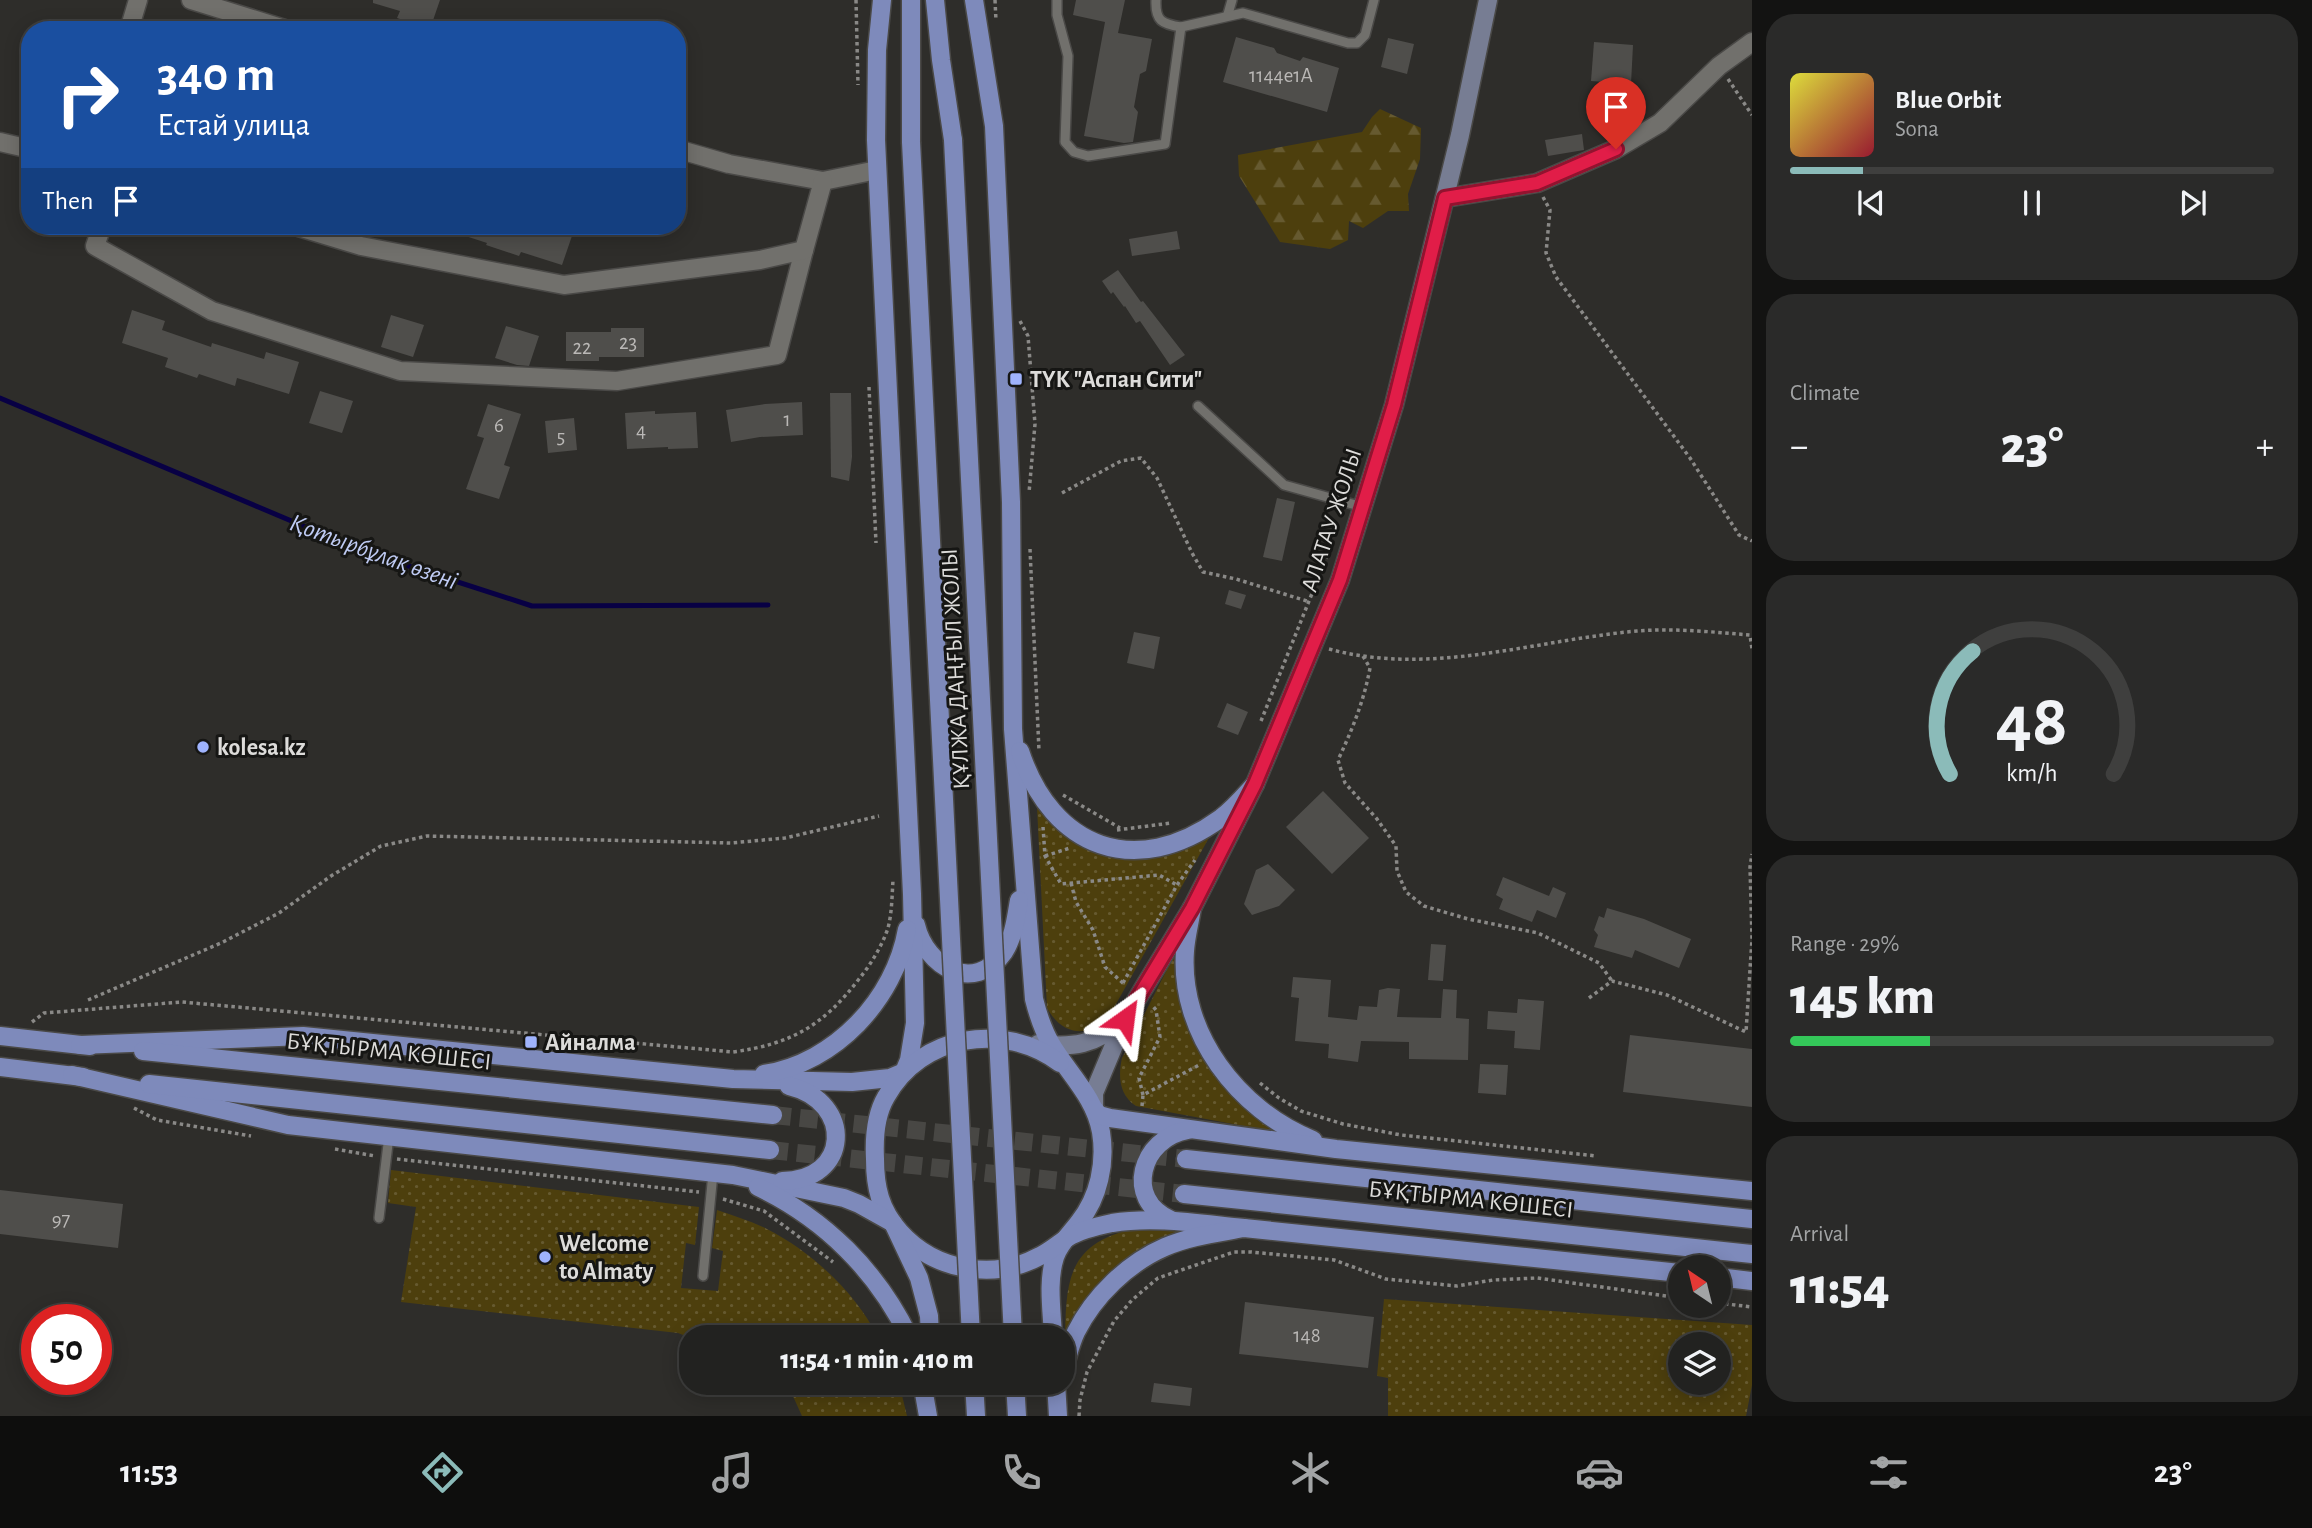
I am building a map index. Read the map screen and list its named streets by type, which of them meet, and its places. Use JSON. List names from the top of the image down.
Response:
{
  "streets": {
    "main road": ["АЛАТАУ ЖОЛЫ", "ҚҰЛЖА ДАҢҒЫЛ ЖОЛЫ", "БҰҚТЫРМА КӨШЕСІ"]
  },
  "water": ["Қотырбұлақ өзені"],
  "places": {
    "transit": ["ТҮК \"Аспан Сити\"", "Айналма"],
    "other": ["kolesa.kz", "Welcome to Almaty"]
  },
  "house_numbers": [
    "1144е1А",
    "23",
    "22",
    "1",
    "6",
    "4",
    "5",
    "97",
    "148"
  ],
  "north": "top left",
  "page": {
    "turn": ["340 m", "Естай улица"],
    "song": ["Blue Orbit", "Sona"],
    "then": "Then",
    "tile": [
      "Climate",
      ["Range · 29%", "145 km"],
      ["Arrival", "11:54"]
    ],
    "heat": ["−", "23°", "+"],
    "limit": "50",
    "trip": "11:54 · 1 min · 410 m",
    "tabs": ["11:53", "23°"],
    "gauge": ["48", "km/h"]
  }
}
